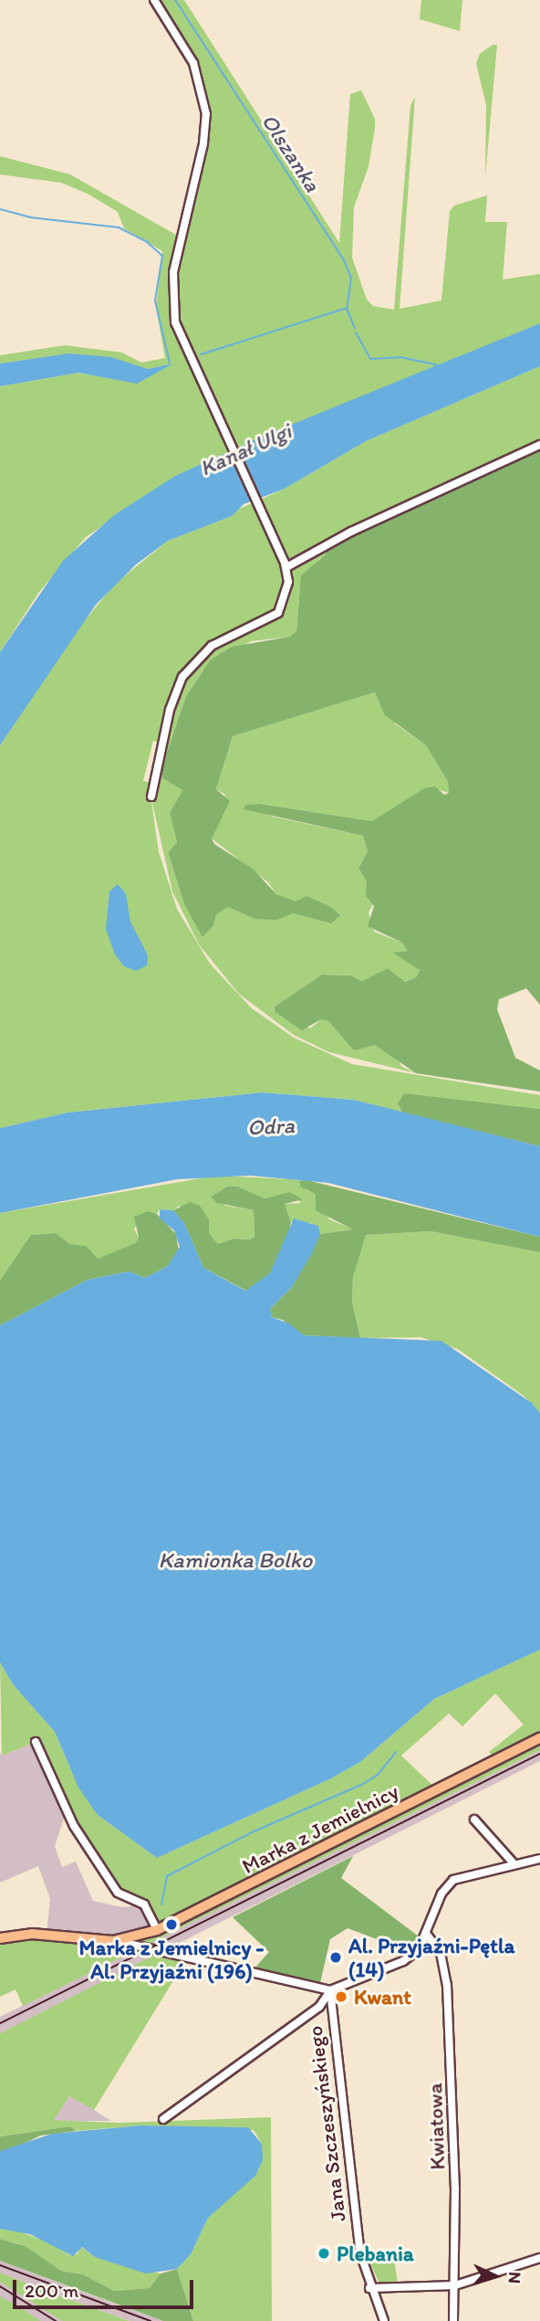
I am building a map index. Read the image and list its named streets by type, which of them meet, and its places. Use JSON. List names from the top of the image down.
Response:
{
  "streets": {
    "main road": ["Marka z Jemielnicy"],
    "street": ["Jana Szczeszyńskiego", "Kwiatowa"]
  },
  "water": [
    "Olszanka",
    "Kanał Ulgi",
    "Odra",
    "Kamionka Bolko"
  ],
  "places": [
    "Marka z Jemielnicy - Al. Przyjaźni (196)",
    "Al. Przyjaźni-Pętla (14)",
    "Kwant",
    "Plebania"
  ],
  "scale_bar": "200 m",
  "north": "right"
}
